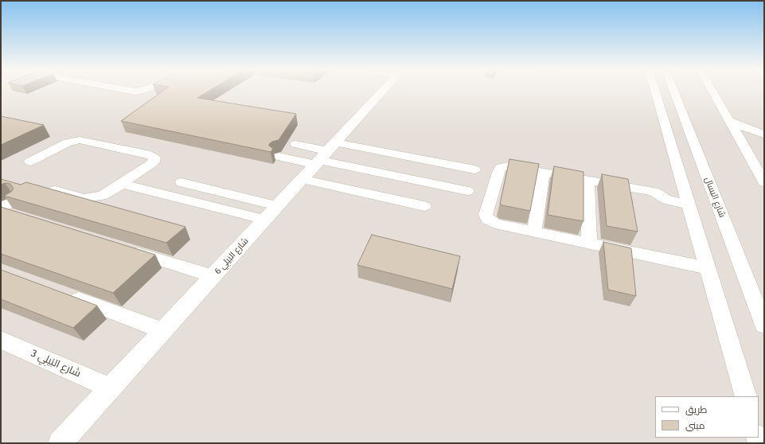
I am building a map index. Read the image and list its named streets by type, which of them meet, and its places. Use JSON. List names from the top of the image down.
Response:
{
  "streets": {
    "street": ["شارع البسال", "شارع البَيلِي 6", "شارع البَيلِي 3"]
  },
  "crossings": [
    ["شارع البَيلِي 6", "شارع البَيلِي 3"]
  ],
  "legend": ["طريق", "مبنى"]
}
